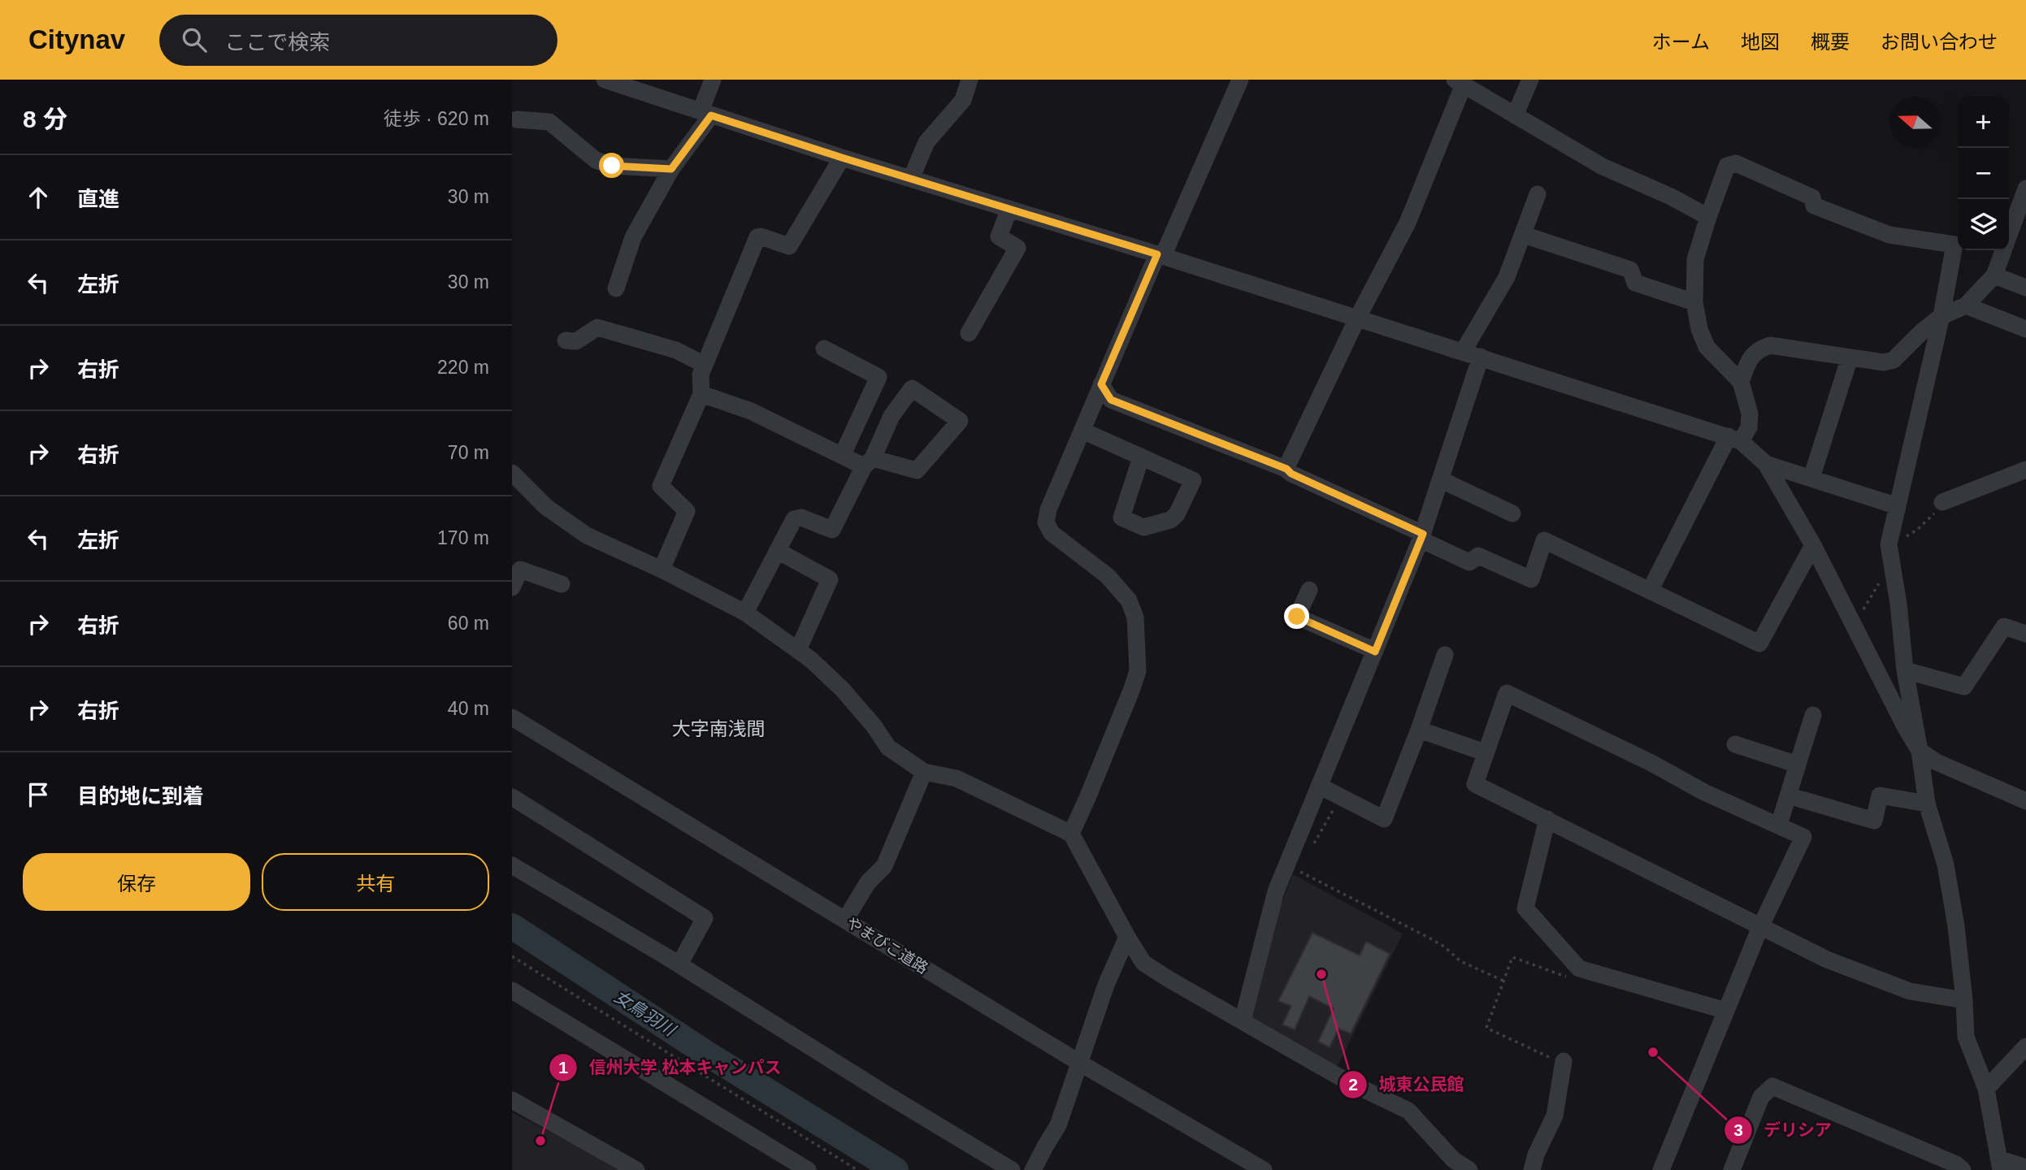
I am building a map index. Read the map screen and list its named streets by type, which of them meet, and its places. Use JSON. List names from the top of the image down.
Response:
{
  "streets": {
    "street": ["やまびこ道路"]
  },
  "districts": ["大字南浅間"],
  "water": ["女鳥羽川"],
  "places": ["城東公民館", "デリシア", "信州大学 松本キャンパス"],
  "north": "left",
  "page": {
    "header": "Citynav",
    "search": "ここで検索",
    "nav": [
      "ホーム",
      "地図",
      "概要",
      "お問い合わせ"
    ],
    "heading": ["8 分", "徒歩 · 620 m"],
    "map_buttons": ["+", "−"],
    "list": [
      ["直進", "30 m"],
      ["左折", "30 m"],
      ["右折", "220 m"],
      ["右折", "70 m"],
      ["左折", "170 m"],
      ["右折", "60 m"],
      ["右折", "40 m"],
      "目的地に到着"
    ],
    "buttons": ["保存", "共有"]
  }
}
